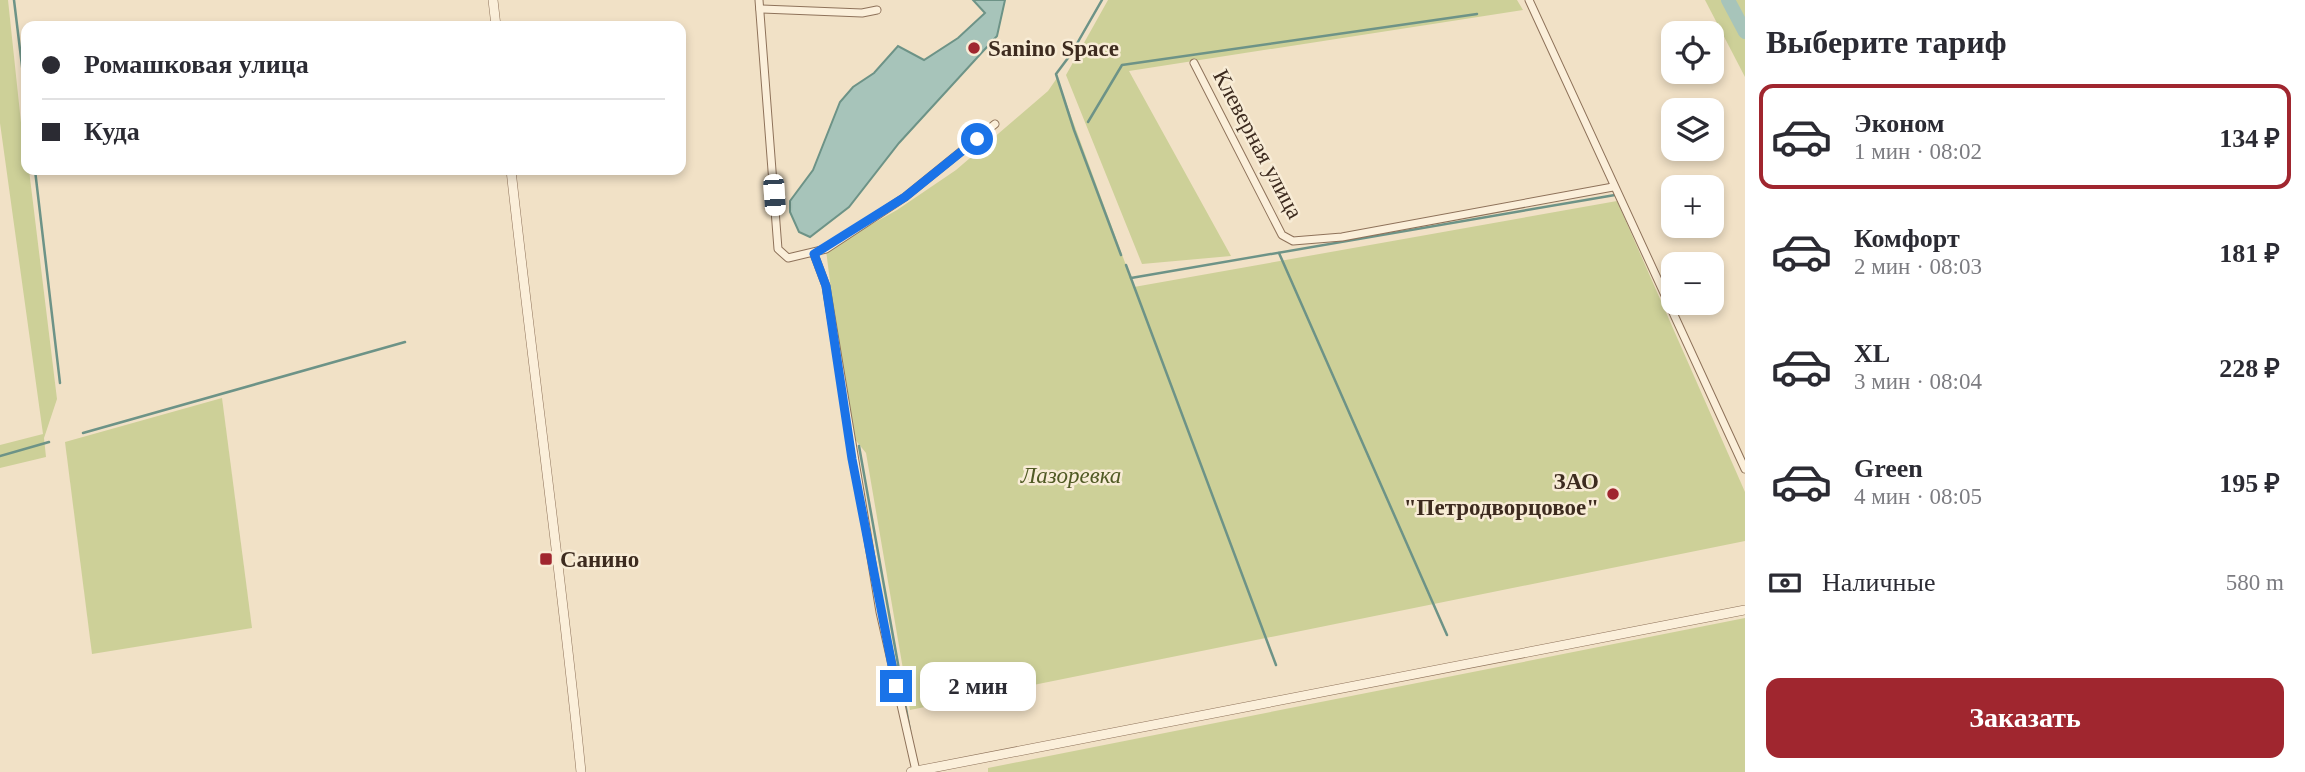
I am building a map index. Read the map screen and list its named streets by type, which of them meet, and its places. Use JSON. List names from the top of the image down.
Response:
{
  "streets": {
    "street": ["Клеверная улица"]
  },
  "parks": ["Лазоревка"],
  "places": {
    "other": ["Sanino Space", "ЗАО \"Петродворцовое\""],
    "transit": ["Санино"]
  },
  "page": {
    "heading": "Выберите тариф",
    "map_buttons": ["+", "−"],
    "banner": ["Ромашковая улица", "Куда"],
    "list": [
      {
        "name": "Эконом",
        "note": "1 мин · 08:02",
        "value": "134 ₽"
      },
      {
        "name": "Комфорт",
        "note": "2 мин · 08:03",
        "value": "181 ₽"
      },
      {
        "name": "XL",
        "note": "3 мин · 08:04",
        "value": "228 ₽"
      },
      {
        "name": "Green",
        "note": "4 мин · 08:05",
        "value": "195 ₽"
      }
    ],
    "pay": ["Наличные", "580 m"],
    "bubble": "2 мин",
    "buttons": "Заказать"
  }
}
